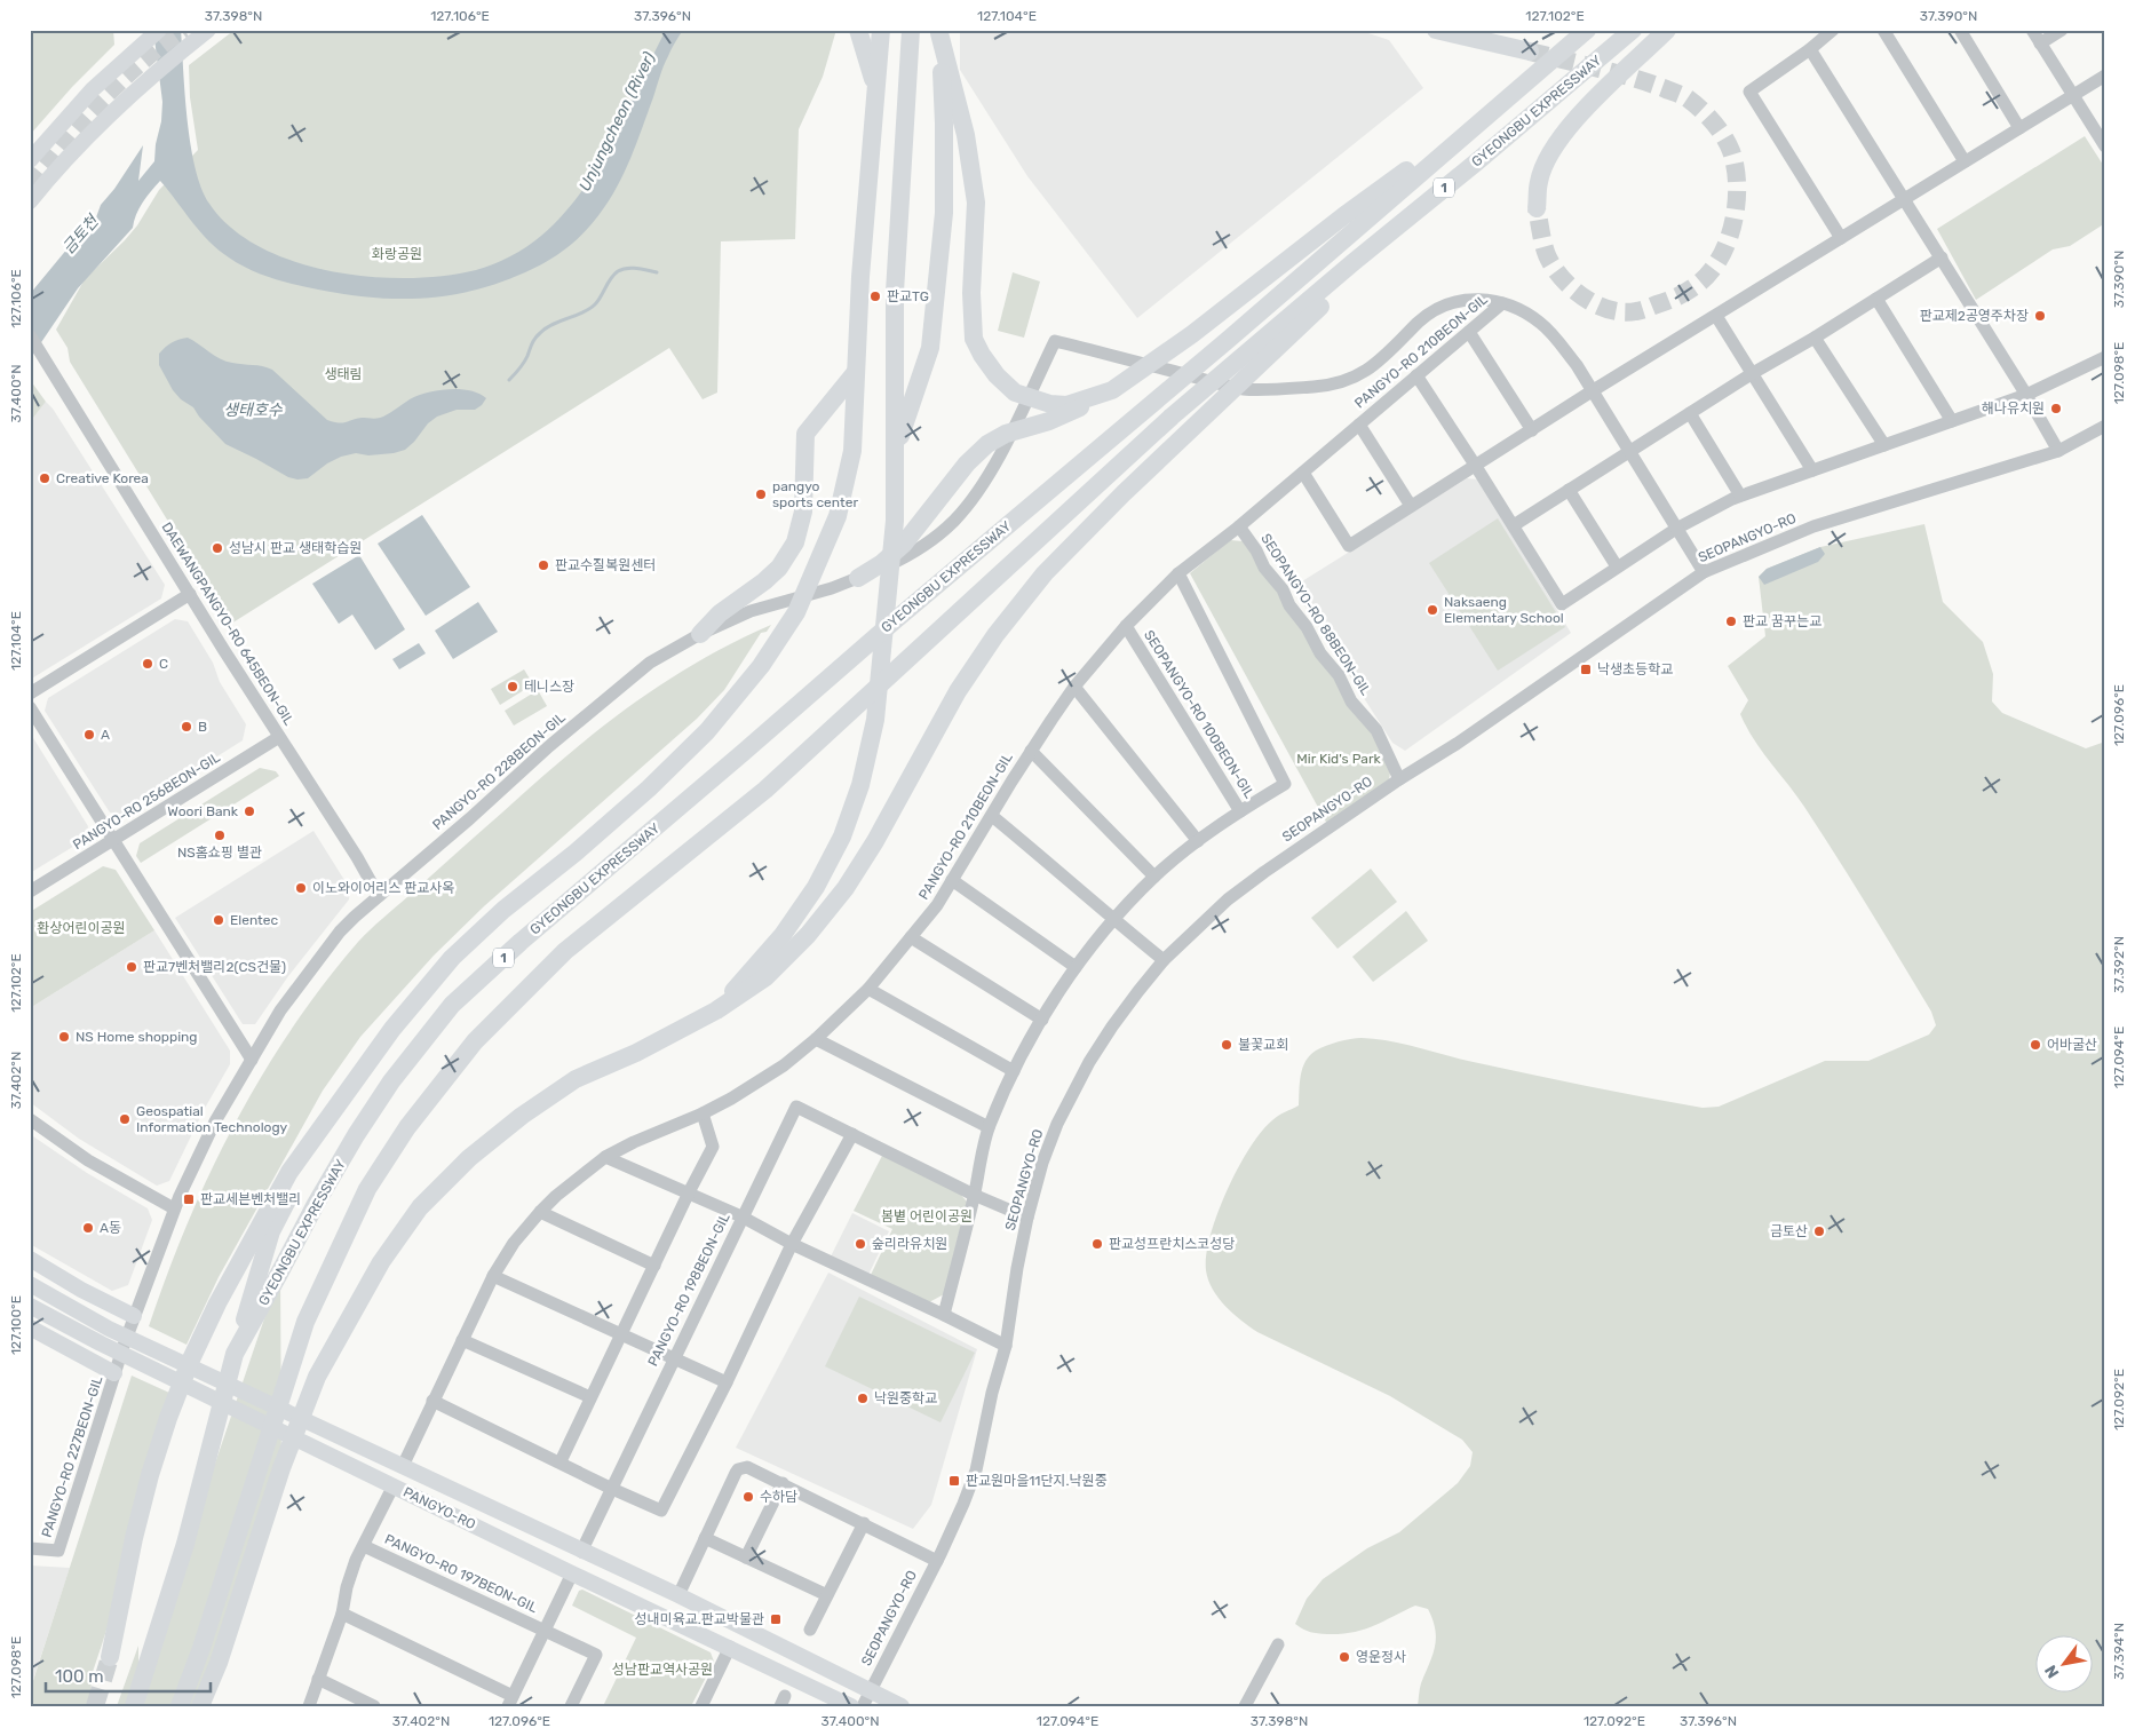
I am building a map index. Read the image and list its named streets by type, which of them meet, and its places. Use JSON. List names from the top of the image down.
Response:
{
  "streets": {
    "highway": ["GYEONGBU EXPRESSWAY", "1"],
    "main road": ["PANGYO-RO"],
    "street": [
      "PANGYO-RO 210BEON-GIL",
      "SEOPANGYO-RO",
      "SEOPANGYO-RO 88BEON-GIL",
      "DAEWANGPANGYO-RO 645BEON-GIL",
      "SEOPANGYO-RO 100BEON-GIL",
      "PANGYO-RO 228BEON-GIL",
      "PANGYO-RO 256BEON-GIL",
      "PANGYO-RO 198BEON-GIL",
      "PANGYO-RO 227BEON-GIL",
      "PANGYO-RO 197BEON-GIL"
    ]
  },
  "crossings": [
    ["GYEONGBU EXPRESSWAY", "1"],
    ["PANGYO-RO 210BEON-GIL", "SEOPANGYO-RO 88BEON-GIL"],
    ["PANGYO-RO 210BEON-GIL", "SEOPANGYO-RO 100BEON-GIL"],
    ["PANGYO-RO 210BEON-GIL", "PANGYO-RO 228BEON-GIL"],
    ["PANGYO-RO 210BEON-GIL", "PANGYO-RO"],
    ["SEOPANGYO-RO", "SEOPANGYO-RO 88BEON-GIL"],
    ["SEOPANGYO-RO", "PANGYO-RO"],
    ["DAEWANGPANGYO-RO 645BEON-GIL", "PANGYO-RO 228BEON-GIL"],
    ["DAEWANGPANGYO-RO 645BEON-GIL", "PANGYO-RO 256BEON-GIL"],
    ["PANGYO-RO 228BEON-GIL", "PANGYO-RO 227BEON-GIL"],
    ["PANGYO-RO 198BEON-GIL", "PANGYO-RO"],
    ["PANGYO-RO", "PANGYO-RO 197BEON-GIL"]
  ],
  "water": ["Unjungcheon (River)", "금토천", "생태호수"],
  "parks": [
    "화랑공원",
    "생태림",
    "Mir Kid's Park",
    "환상어린이공원",
    "봄볕 어린이공원",
    "성남판교역사공원"
  ],
  "places": {
    "other": [
      "판교TG",
      "판교제2공영주차장",
      "해나유치원",
      "Creative Korea",
      "pangyo sports center",
      "성남시 판교 생태학습원",
      "판교수질복원센터",
      "Naksaeng Elementary School",
      "판교 꿈꾸는교",
      "C",
      "테니스장",
      "B",
      "A",
      "Woori Bank",
      "NS홈쇼핑 별관",
      "이노와이어리스 판교사옥",
      "Elentec",
      "판교7벤처밸리2(CS건물)",
      "NS Home shopping",
      "불꽃교회",
      "어바굴산",
      "Geospatial Information Technology",
      "A동",
      "금토산",
      "숲리라유치원",
      "판교성프란치스코성당",
      "낙원중학교",
      "수하담",
      "영운정사"
    ],
    "transit": [
      "낙생초등학교",
      "판교세븐벤처밸리",
      "판교원마을11단지.낙원중",
      "성내미육교.판교박물관"
    ]
  },
  "scale_bar": "100 m",
  "north": "bottom left",
  "coordinates": [
    "37.398°N",
    "127.106°E",
    "37.396°N",
    "127.104°E",
    "127.102°E",
    "37.390°N",
    "127.098°E",
    "37.400°N",
    "127.096°E",
    "37.392°N",
    "127.094°E",
    "37.402°N",
    "127.100°E",
    "127.092°E",
    "37.394°N"
  ]
}
